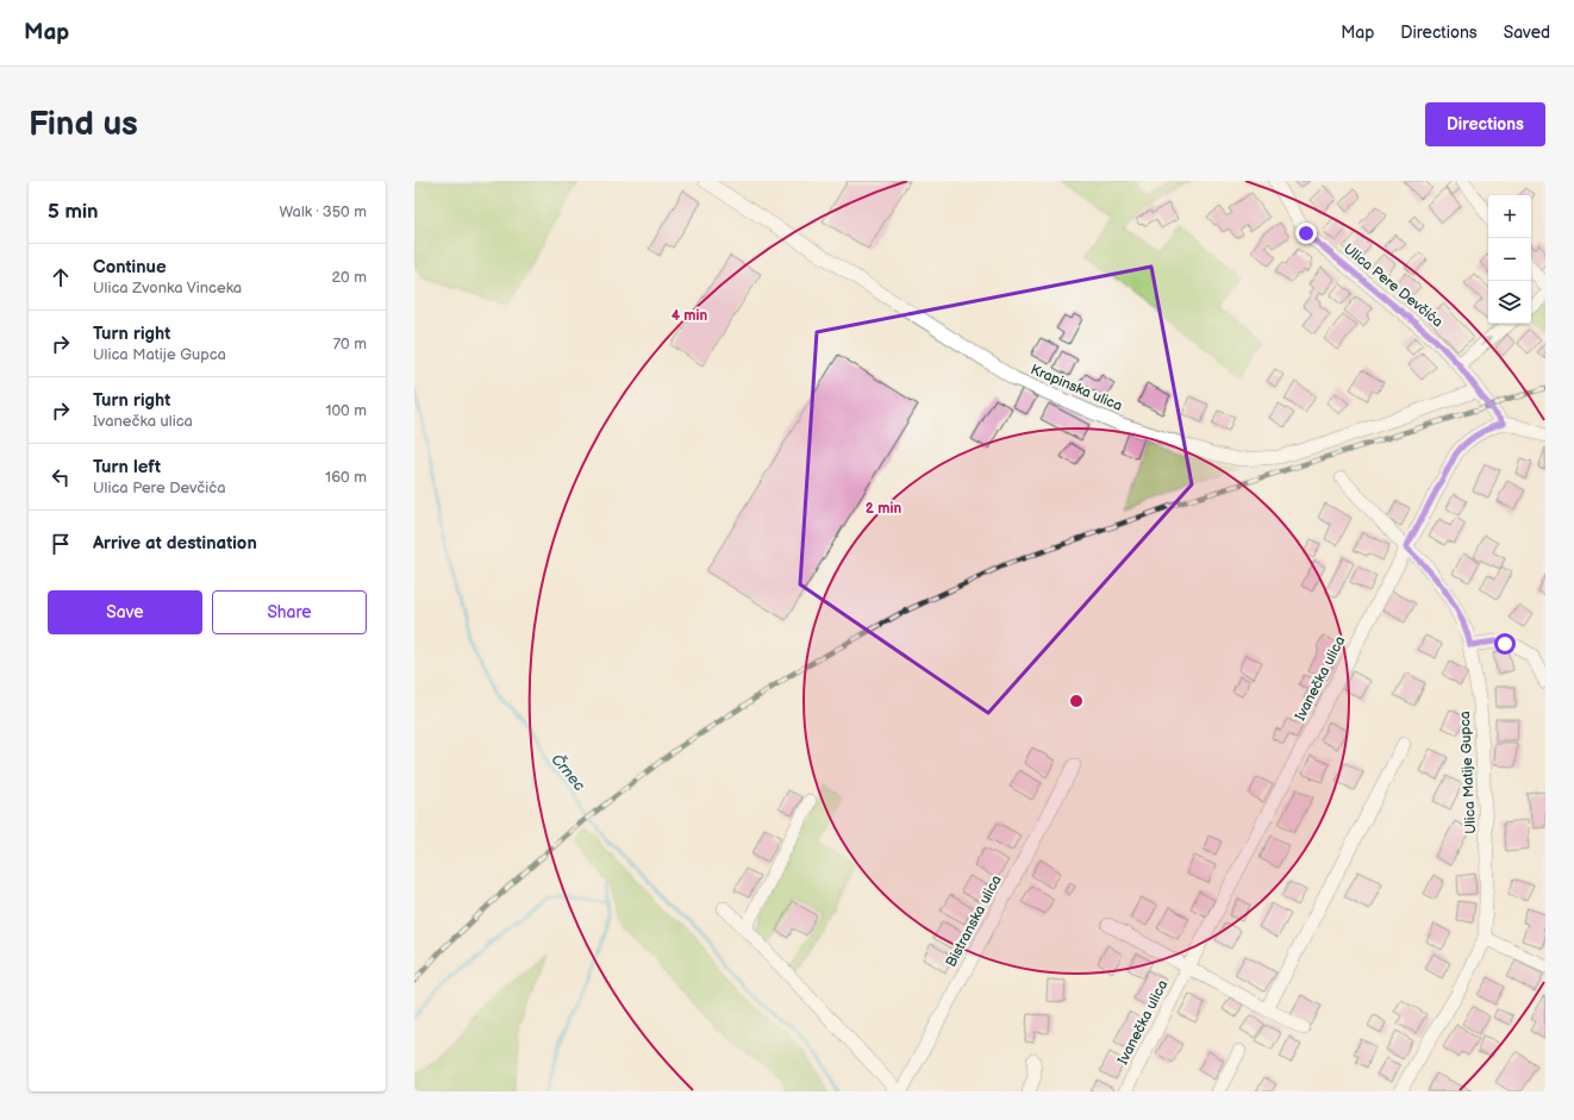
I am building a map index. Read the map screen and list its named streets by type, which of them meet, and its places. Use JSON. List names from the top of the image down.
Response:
{
  "streets": {
    "street": [
      "Ulica Pere Devčića",
      "Krapinska ulica",
      "Ivanečka ulica",
      "Ulica Matije Gupca",
      "Bistranska ulica"
    ]
  },
  "crossings": [
    ["Ulica Pere Devčića", "Krapinska ulica"],
    ["Ulica Pere Devčića", "Ivanečka ulica"],
    ["Ivanečka ulica", "Ulica Matije Gupca"]
  ],
  "water": ["Črnec"],
  "page": {
    "header": "Map",
    "nav": ["Map", "Directions", "Saved"],
    "buttons": [
      "Directions",
      ["Save", "Share"]
    ],
    "title": "Find us",
    "heading": ["5 min", "Walk · 350 m"],
    "map_buttons": ["+", "−"],
    "list": [
      ["Continue", "Ulica Zvonka Vinceka", "20 m"],
      ["Turn right", "Ulica Matije Gupca", "70 m"],
      ["Turn right", "Ivanečka ulica", "100 m"],
      ["Turn left", "Ulica Pere Devčića", "160 m"],
      "Arrive at destination"
    ]
  },
  "rings": ["4 min", "2 min"]
}
